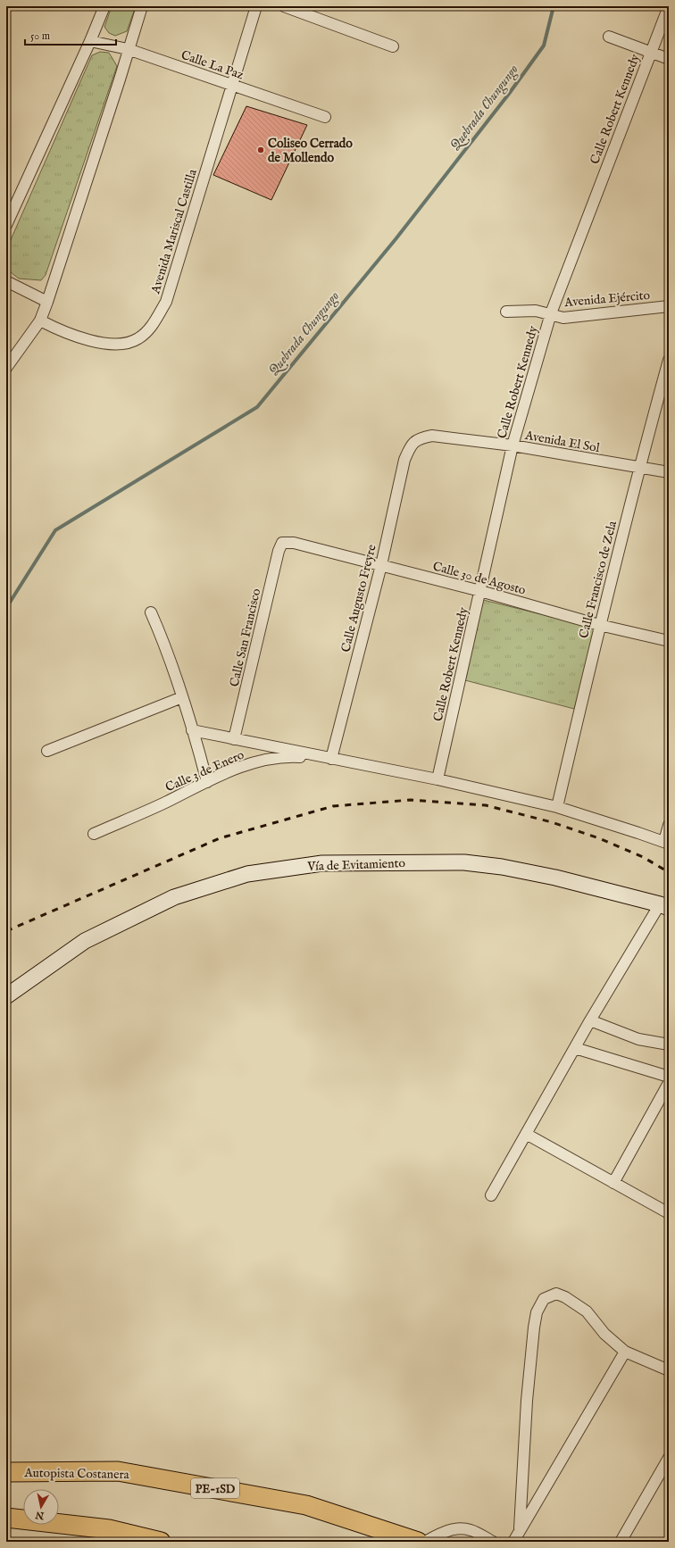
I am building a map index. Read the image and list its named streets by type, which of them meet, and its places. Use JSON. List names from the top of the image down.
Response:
{
  "streets": {
    "highway": ["Autopista Costanera", "PE-1SD"],
    "main road": ["Vía de Evitamiento"],
    "street": [
      "Calle La Paz",
      "Calle Robert Kennedy",
      "Avenida Mariscal Castilla",
      "Avenida Ejército",
      "Avenida El Sol",
      "Calle 30 de Agosto",
      "Calle Francisco de Zela",
      "Calle Augusto Freyre",
      "Calle San Francisco",
      "Calle 3 de Enero"
    ]
  },
  "crossings": [
    ["Calle La Paz", "Avenida Mariscal Castilla"],
    ["Calle Robert Kennedy", "Avenida Ejército"],
    ["Calle Robert Kennedy", "Avenida El Sol"],
    ["Calle Robert Kennedy", "Calle 30 de Agosto"],
    ["Avenida El Sol", "Calle Francisco de Zela"],
    ["Avenida El Sol", "Calle Augusto Freyre"],
    ["Calle 30 de Agosto", "Calle Francisco de Zela"],
    ["Calle 30 de Agosto", "Calle Augusto Freyre"],
    ["Calle 30 de Agosto", "Calle San Francisco"],
    ["Calle Augusto Freyre", "Calle 3 de Enero"]
  ],
  "water": ["Quebrada Chungungo"],
  "places": ["Coliseo Cerrado de Mollendo"],
  "scale_bar": "50 m",
  "north": "bottom"
}
